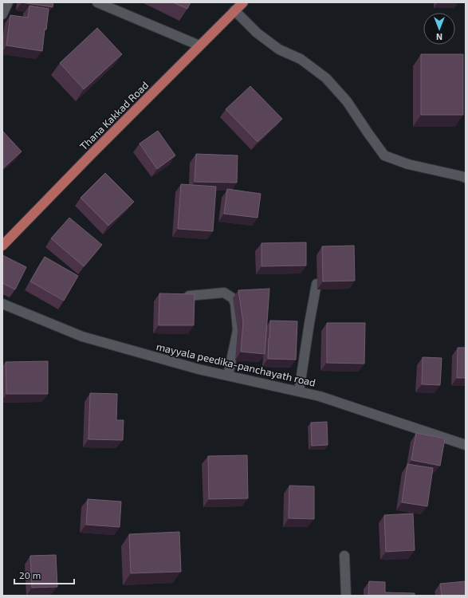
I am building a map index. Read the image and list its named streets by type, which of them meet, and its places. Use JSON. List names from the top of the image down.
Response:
{
  "streets": {
    "main road": ["Thana Kakkad Road"],
    "street": ["mayyala peedika-panchayath road"]
  },
  "scale_bar": "20 m",
  "north": "bottom"
}
